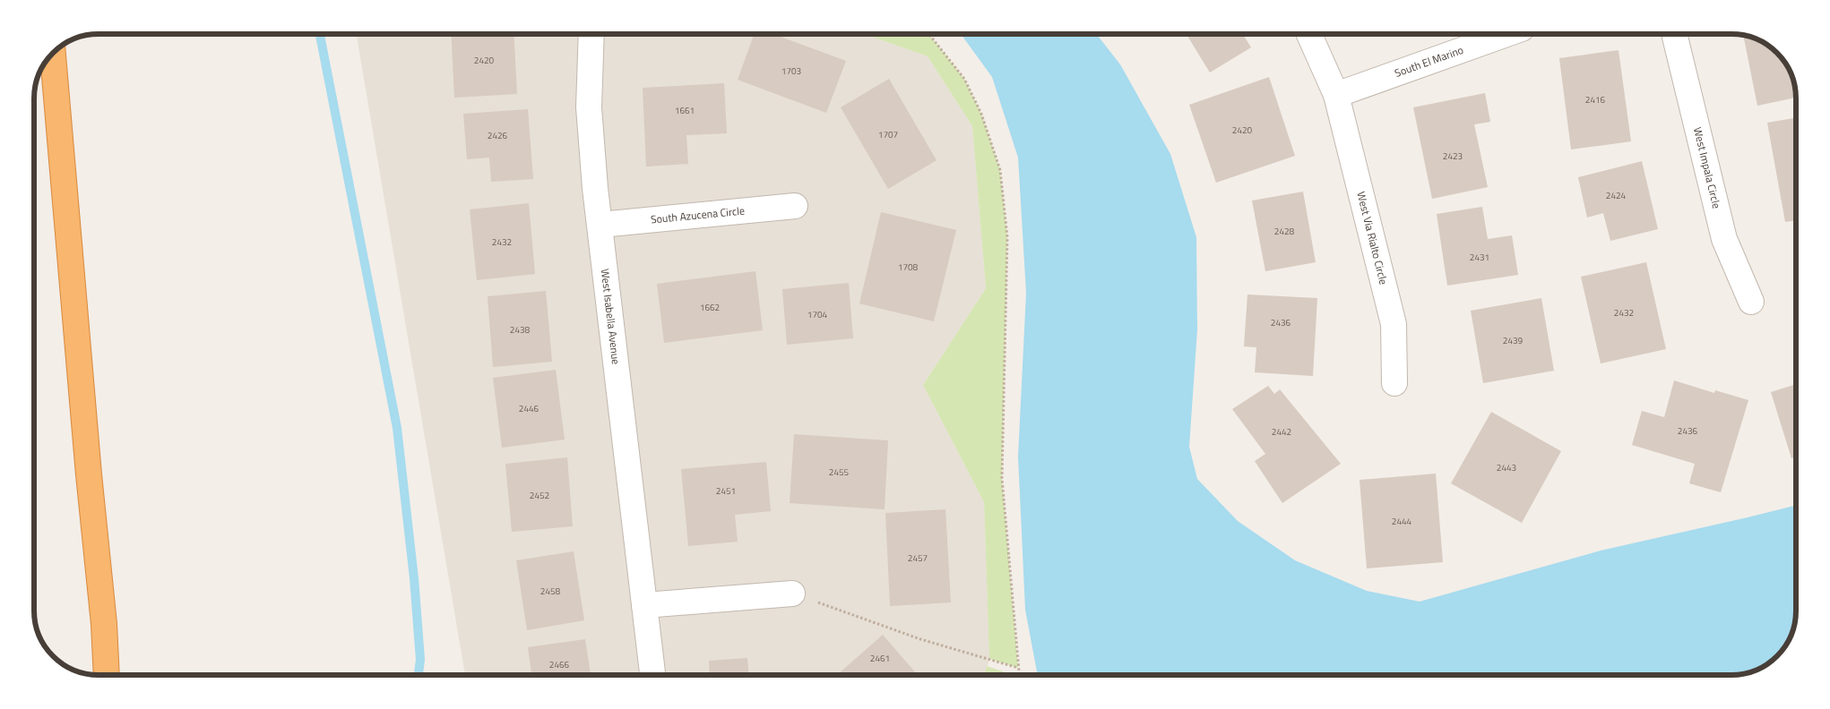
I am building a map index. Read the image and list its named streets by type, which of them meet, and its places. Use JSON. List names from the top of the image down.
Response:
{
  "streets": {
    "street": [
      "South El Marino",
      "West Impala Circle",
      "South Azucena Circle",
      "West Via Rialto Circle",
      "West Isabella Avenue"
    ]
  },
  "crossings": [
    ["South El Marino", "West Via Rialto Circle"],
    ["South Azucena Circle", "West Isabella Avenue"]
  ],
  "house_numbers": [
    "2420",
    "1703",
    "2416",
    "1661",
    "2420",
    "1707",
    "2426",
    "2423",
    "2424",
    "2428",
    "2432",
    "2431",
    "1708",
    "1662",
    "2432",
    "1704",
    "2436",
    "2438",
    "2439",
    "2446",
    "2436",
    "2442",
    "2443",
    "2455",
    "2451",
    "2452",
    "2444",
    "2457",
    "2458",
    "2461",
    "2466"
  ]
}
